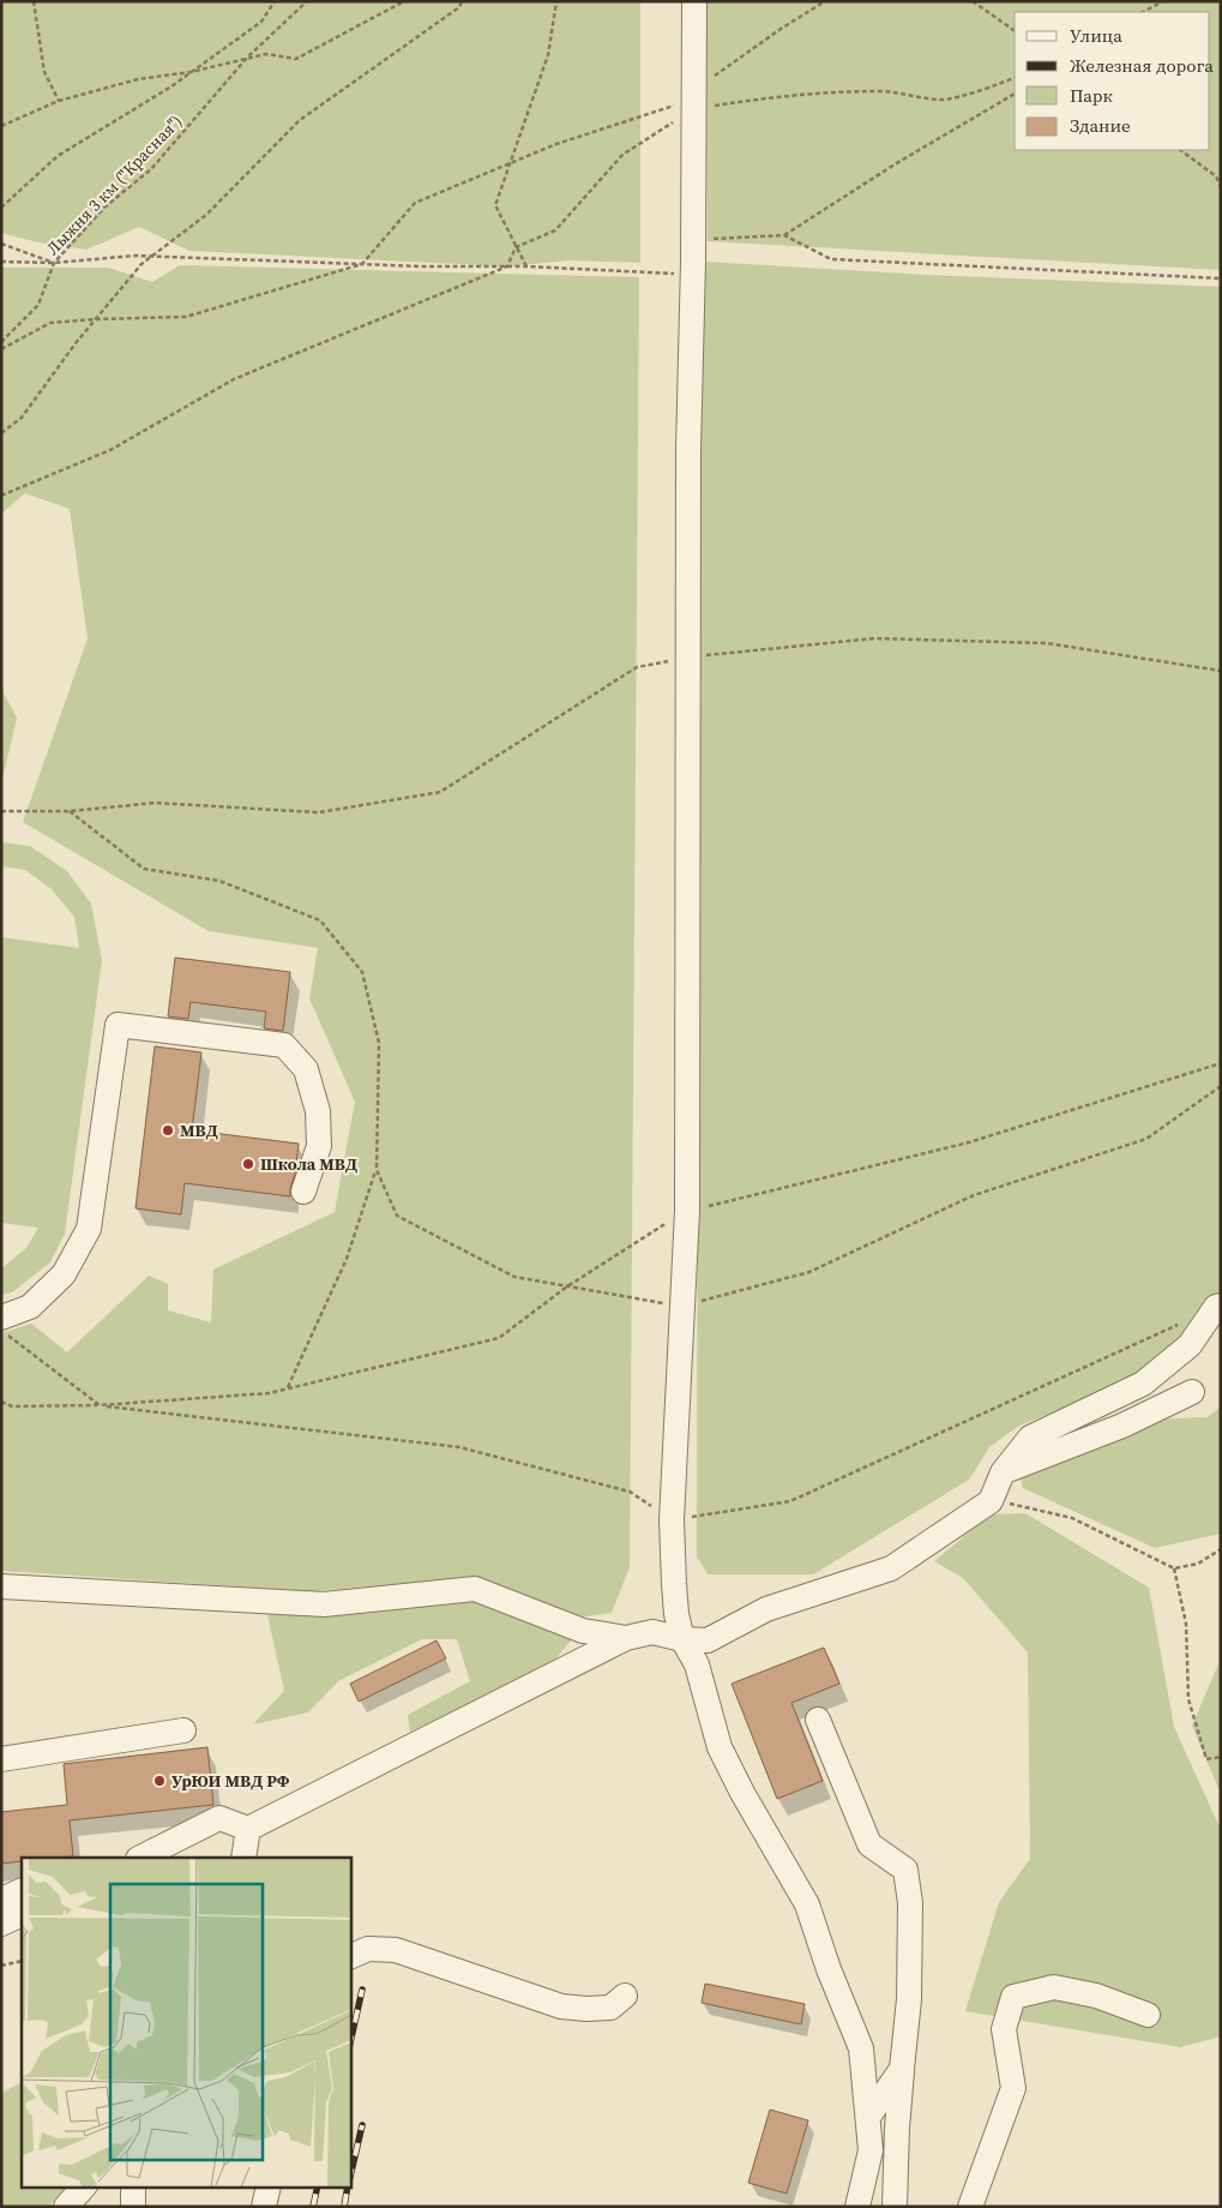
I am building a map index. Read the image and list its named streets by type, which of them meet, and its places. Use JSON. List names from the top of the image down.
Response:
{
  "streets": {
    "path": ["Лыжня 3 км (\"Красная\")"]
  },
  "places": ["МВД", "Школа МВД", "УрЮИ МВД РФ"],
  "legend": [
    "Улица",
    "Железная дорога",
    "Парк",
    "Здание"
  ]
}
